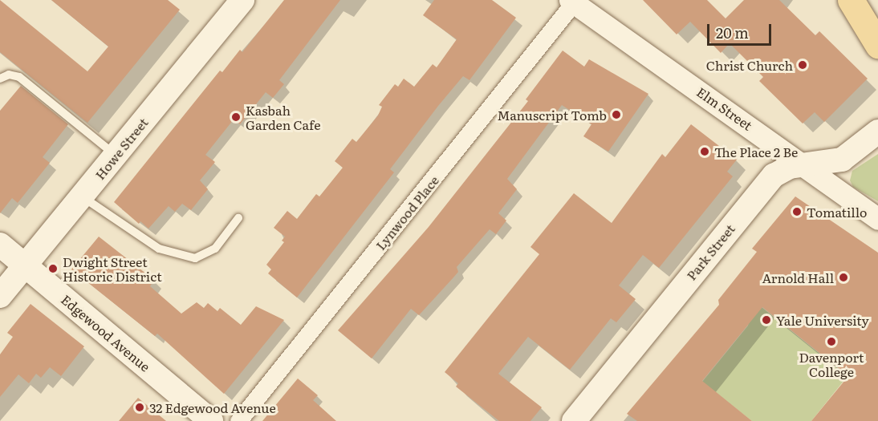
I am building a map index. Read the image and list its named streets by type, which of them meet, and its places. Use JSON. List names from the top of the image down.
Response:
{
  "streets": {
    "main road": ["Howe Street", "Park Street", "Edgewood Avenue"],
    "street": ["Elm Street", "Lynwood Place"]
  },
  "crossings": [
    ["Elm Street", "Lynwood Place"],
    ["Elm Street", "Park Street"],
    ["Howe Street", "Edgewood Avenue"]
  ],
  "places": [
    "Christ Church",
    "Manuscript Tomb",
    "Kasbah Garden Cafe",
    "The Place 2 Be",
    "Tomatillo",
    "Dwight Street Historic District",
    "Arnold Hall",
    "Yale University",
    "Davenport College",
    "32 Edgewood Avenue"
  ],
  "scale_bar": "20 m"
}
